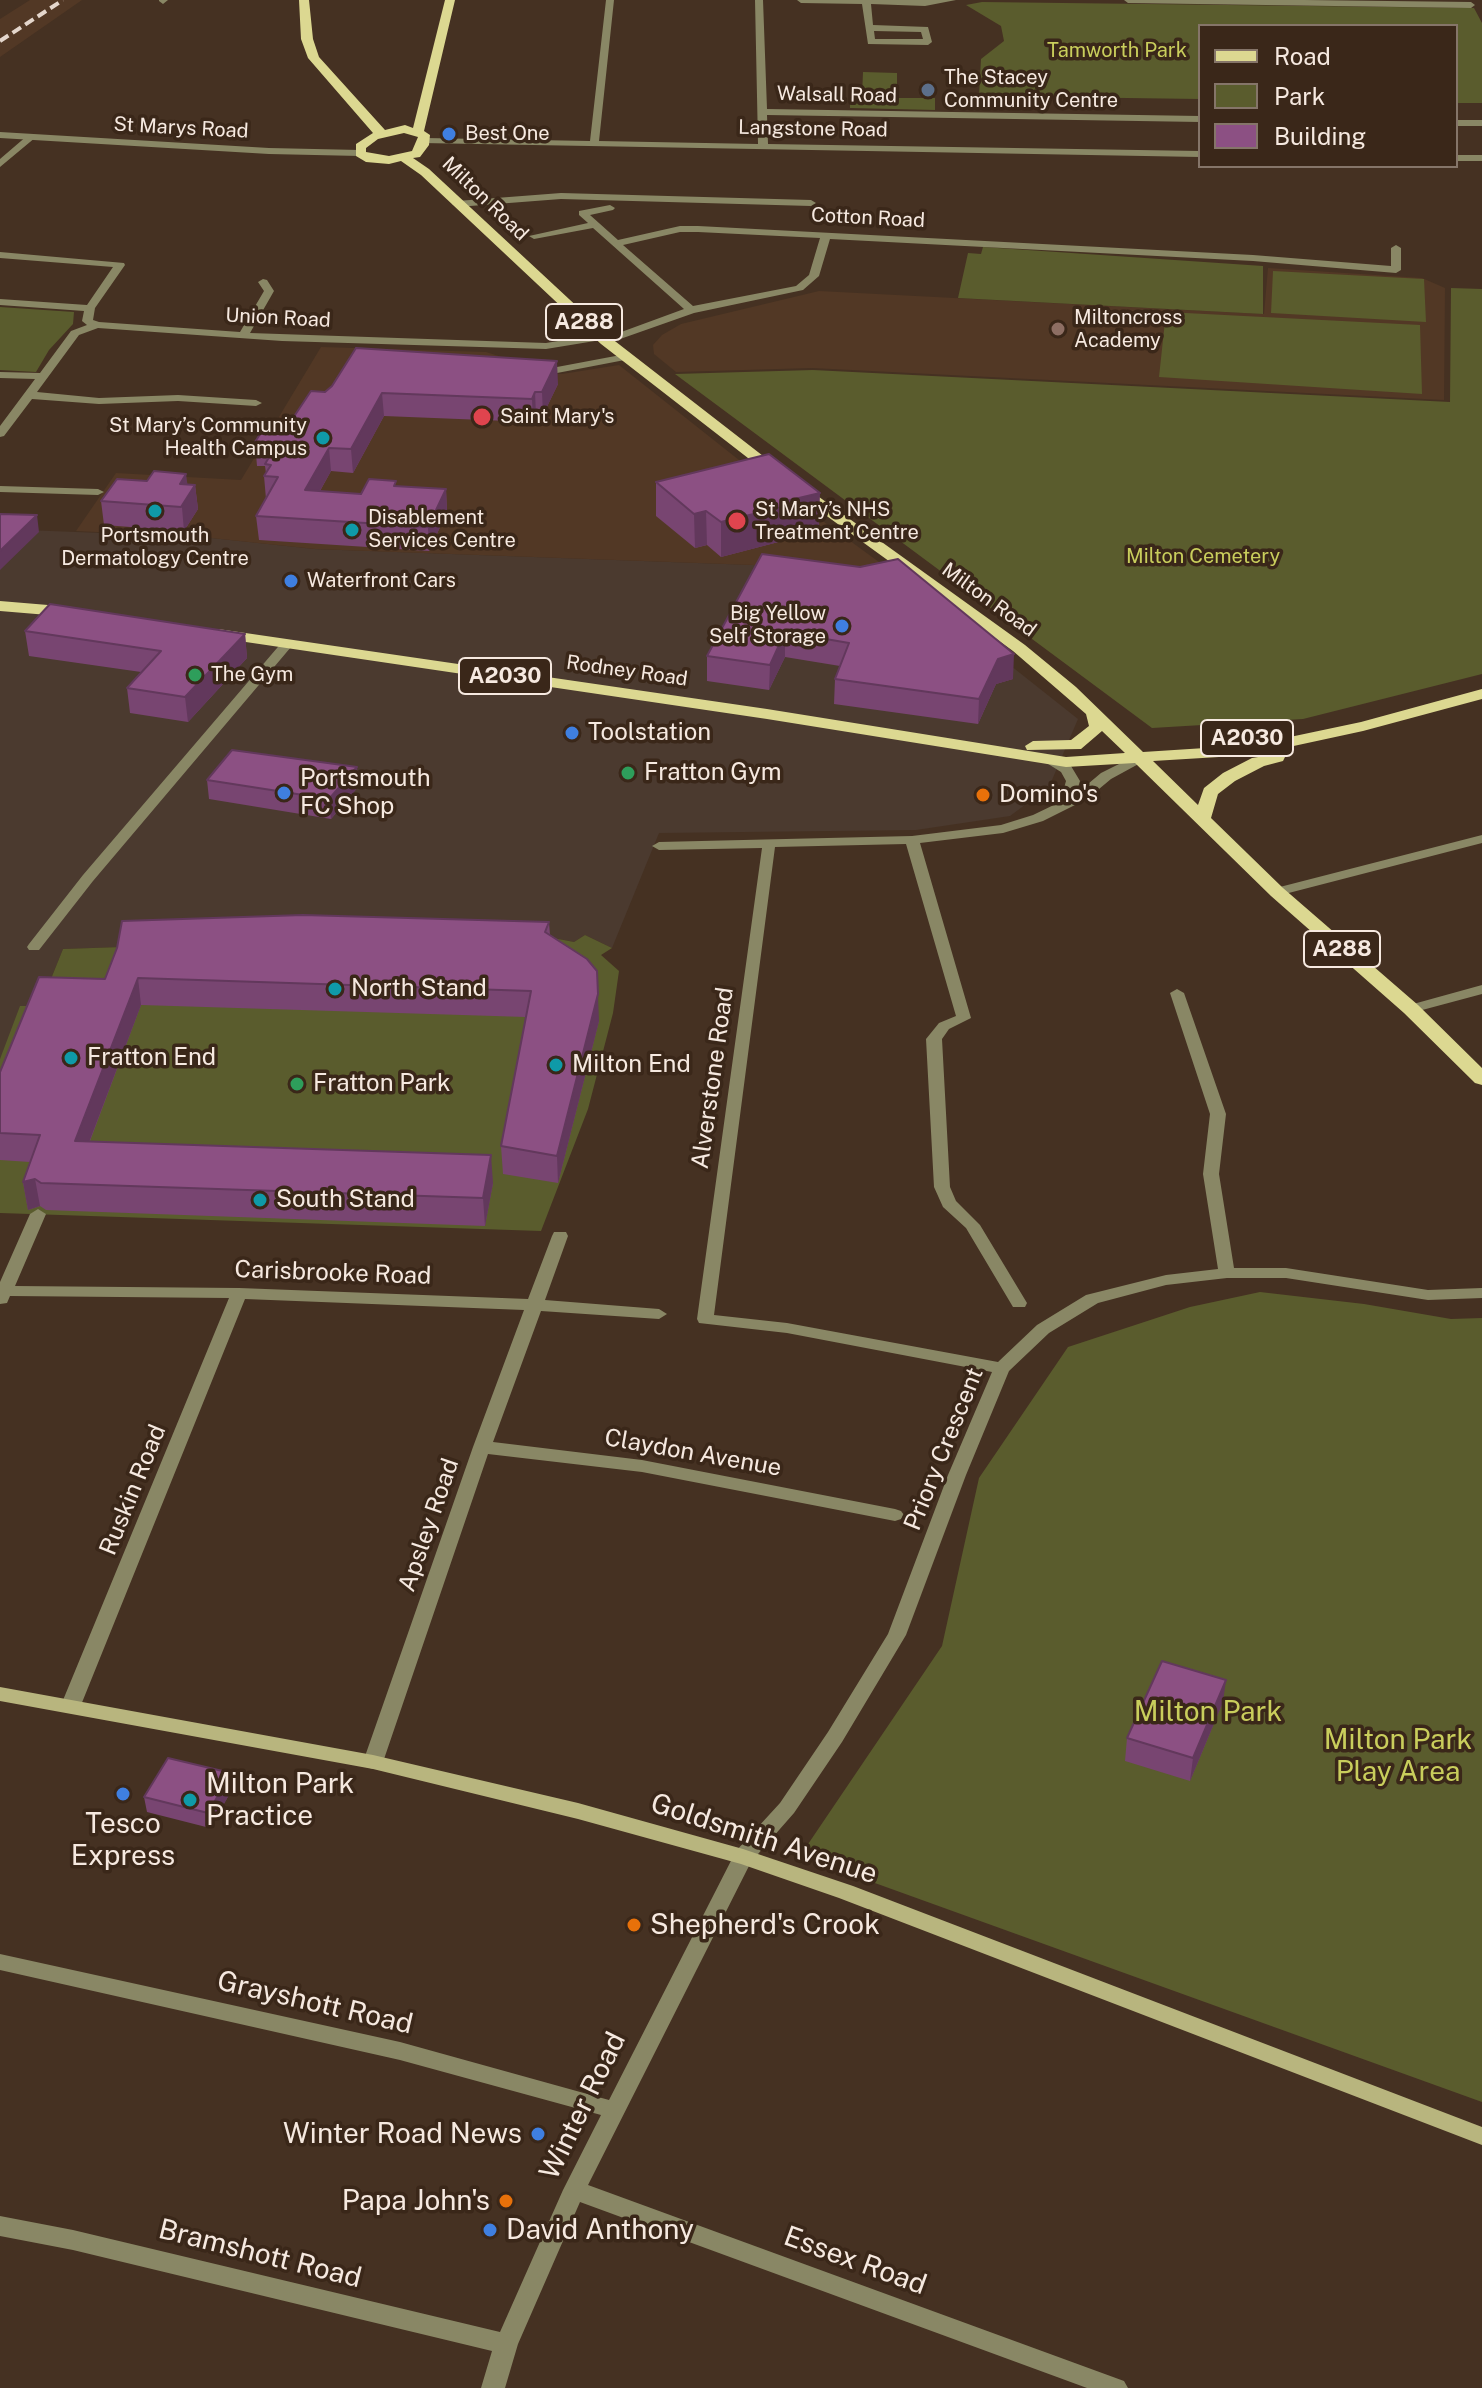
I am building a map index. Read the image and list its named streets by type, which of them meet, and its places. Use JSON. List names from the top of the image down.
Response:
{
  "streets": {
    "main road": [
      "Milton Road",
      "A288",
      "Rodney Road",
      "A2030",
      "Goldsmith Avenue"
    ],
    "street": [
      "Walsall Road",
      "St Marys Road",
      "Langstone Road",
      "Cotton Road",
      "Union Road",
      "Alverstone Road",
      "Carisbrooke Road",
      "Priory Crescent",
      "Claydon Avenue",
      "Ruskin Road",
      "Apsley Road",
      "Grayshott Road",
      "Winter Road",
      "Bramshott Road",
      "Essex Road"
    ]
  },
  "crossings": [
    ["Milton Road", "Union Road"],
    ["Milton Road", "Rodney Road"],
    ["Milton Road", "A2030"],
    ["Rodney Road", "A2030"],
    ["Alverstone Road", "Priory Crescent"],
    ["Carisbrooke Road", "Ruskin Road"],
    ["Carisbrooke Road", "Apsley Road"],
    ["Priory Crescent", "Goldsmith Avenue"],
    ["Priory Crescent", "Winter Road"],
    ["Claydon Avenue", "Apsley Road"],
    ["Ruskin Road", "Goldsmith Avenue"],
    ["Apsley Road", "Goldsmith Avenue"],
    ["Goldsmith Avenue", "Winter Road"],
    ["Grayshott Road", "Winter Road"],
    ["Winter Road", "Bramshott Road"],
    ["Winter Road", "Essex Road"]
  ],
  "parks": [
    "Tamworth Park",
    "Milton Cemetery",
    "Milton Park",
    "Milton Park Play Area"
  ],
  "places": [
    "The Stacey Community Centre",
    "Best One",
    "Miltoncross Academy",
    "Saint Mary's",
    "St Mary’s Community Health Campus",
    "Portsmouth Dermatology Centre",
    "St Mary’s NHS Treatment Centre",
    "Disablement Services Centre",
    "Waterfront Cars",
    "Big Yellow Self Storage",
    "The Gym",
    "Toolstation",
    "Fratton Gym",
    "Portsmouth FC Shop",
    "Domino's",
    "North Stand",
    "Fratton End",
    "Milton End",
    "Fratton Park",
    "South Stand",
    "Tesco Express",
    "Milton Park Practice",
    "Shepherd's Crook",
    "Winter Road News",
    "Papa John's",
    "David Anthony"
  ],
  "legend": ["Road", "Park", "Building"]
}
